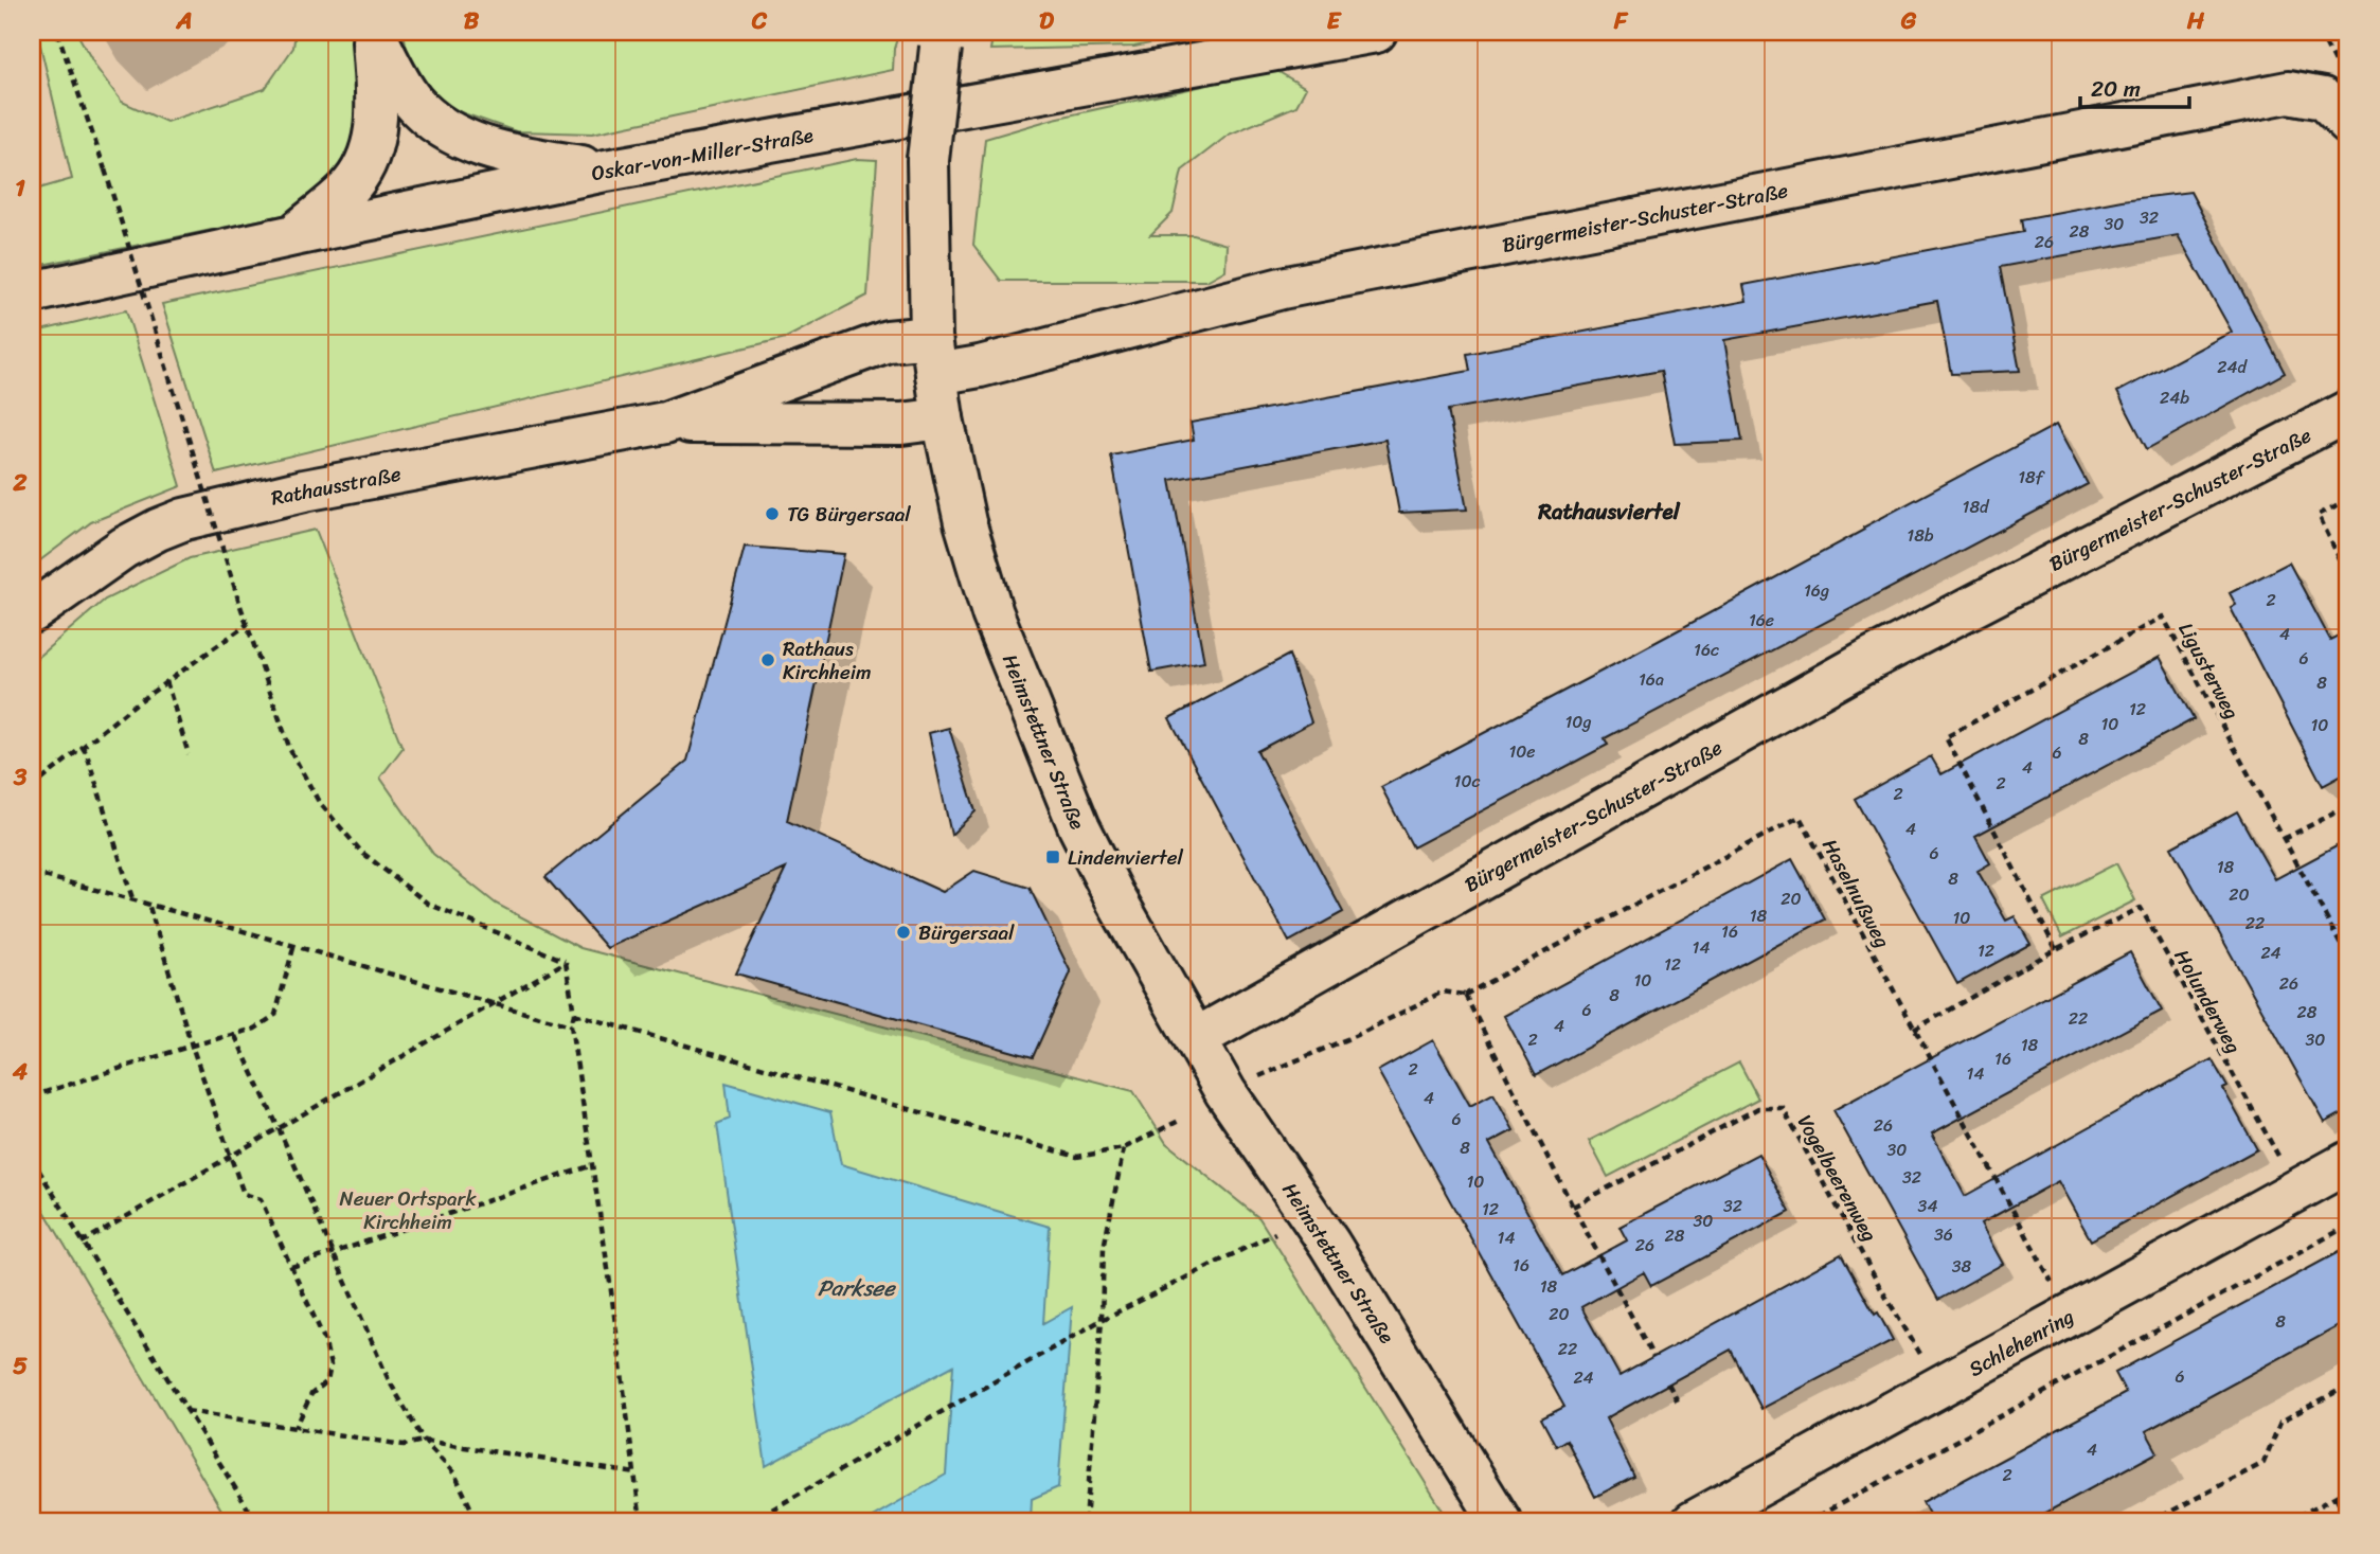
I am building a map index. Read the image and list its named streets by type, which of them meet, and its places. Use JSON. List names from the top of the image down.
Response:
{
  "streets": {
    "street": [
      "Oskar-von-Miller-Straße",
      "Bürgermeister-Schuster-Straße",
      "Rathausstraße",
      "Heimstettner Straße",
      "Schlehenring"
    ],
    "path": [
      "Ligusterweg",
      "Haselnußweg",
      "Holunderweg",
      "Vogelbeerenweg"
    ]
  },
  "crossings": [
    ["Bürgermeister-Schuster-Straße", "Rathausstraße"],
    ["Bürgermeister-Schuster-Straße", "Heimstettner Straße"],
    ["Rathausstraße", "Heimstettner Straße"],
    ["Ligusterweg", "Holunderweg"],
    ["Haselnußweg", "Holunderweg"],
    ["Haselnußweg", "Schlehenring"],
    ["Holunderweg", "Schlehenring"],
    ["Vogelbeerenweg", "Schlehenring"]
  ],
  "districts": ["Rathausviertel"],
  "water": ["Parksee"],
  "parks": ["Neuer Ortspark Kirchheim"],
  "places": {
    "other": ["TG Bürgersaal", "Rathaus Kirchheim", "Bürgersaal"],
    "transit": ["Lindenviertel"]
  },
  "house_numbers": [
    "32",
    "30",
    "28",
    "26",
    "24d",
    "24b",
    "18f",
    "18d",
    "18b",
    "16g",
    "2",
    "16e",
    "4",
    "16c",
    "6",
    "16a",
    "8",
    "12",
    "10g",
    "10",
    "10",
    "8",
    "10e",
    "6",
    "4",
    "10c",
    "2",
    "2",
    "4",
    "6",
    "18",
    "8",
    "20",
    "20",
    "18",
    "10",
    "22",
    "16",
    "14",
    "12",
    "24",
    "12",
    "10",
    "26",
    "8",
    "6",
    "28",
    "22",
    "4",
    "2",
    "30",
    "18",
    "16",
    "2",
    "14",
    "4",
    "6",
    "26",
    "8",
    "30",
    "32",
    "10",
    "32",
    "34",
    "12",
    "30",
    "36",
    "28",
    "14",
    "26",
    "16",
    "38",
    "18",
    "20",
    "8",
    "22",
    "6",
    "24",
    "4",
    "2"
  ],
  "scale_bar": "20 m",
  "grid": {
    "columns": [
      "A",
      "B",
      "C",
      "D",
      "E",
      "F",
      "G",
      "H"
    ],
    "rows": [
      "1",
      "2",
      "3",
      "4",
      "5"
    ]
  }
}
